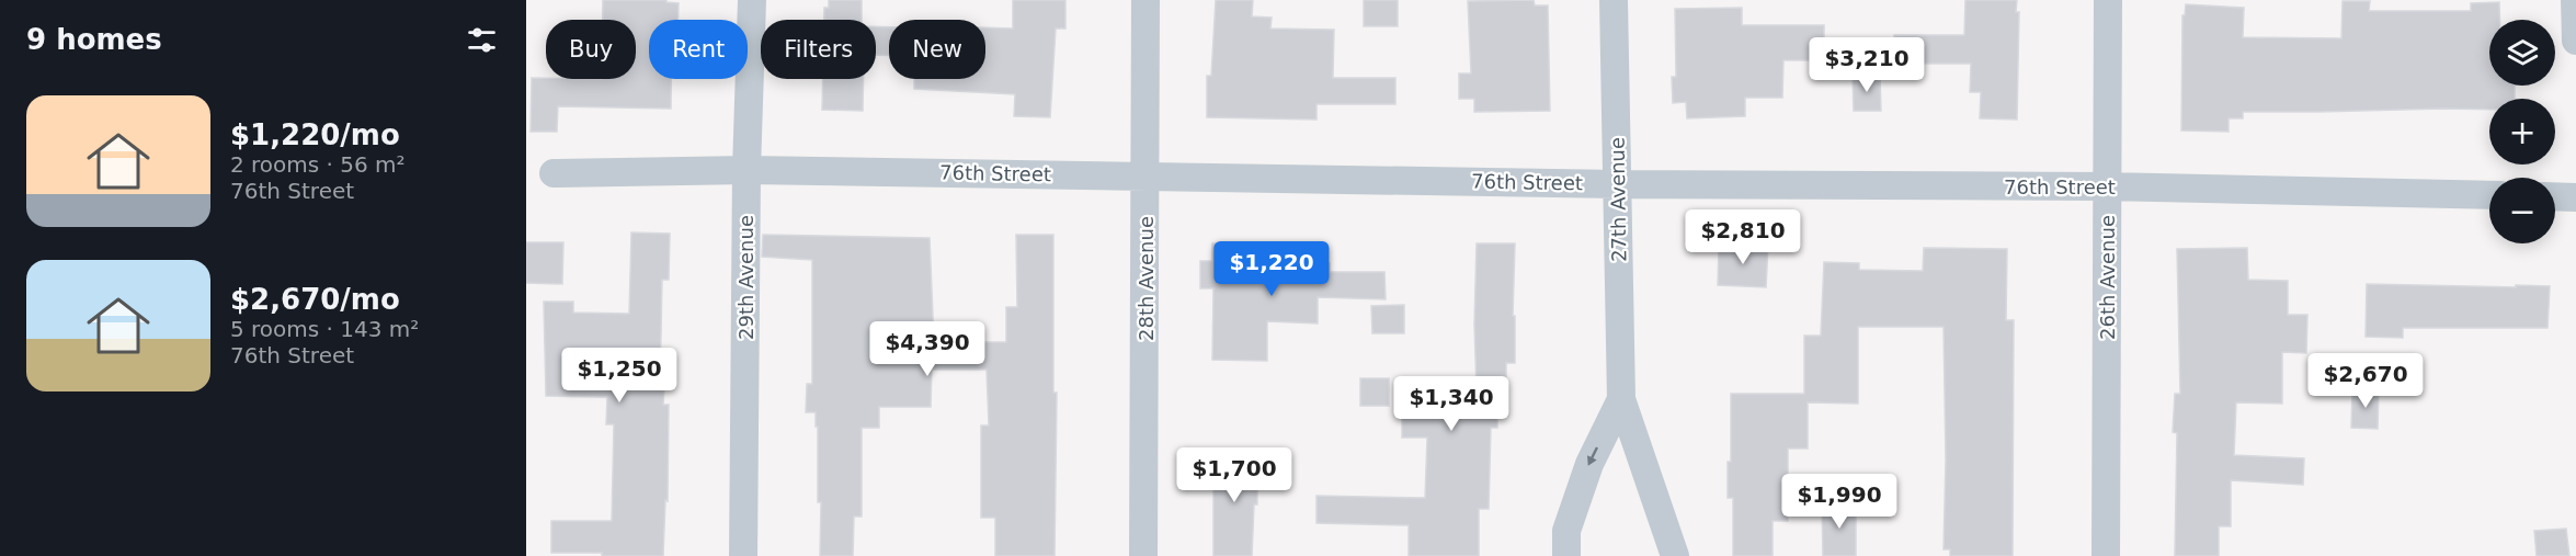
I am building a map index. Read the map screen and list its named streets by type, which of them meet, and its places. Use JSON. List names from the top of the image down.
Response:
{
  "streets": {
    "street": [
      "76th Street",
      "27th Avenue",
      "29th Avenue",
      "26th Avenue",
      "28th Avenue"
    ]
  },
  "crossings": [
    ["76th Street", "27th Avenue"],
    ["76th Street", "29th Avenue"],
    ["76th Street", "26th Avenue"],
    ["76th Street", "28th Avenue"]
  ],
  "page": {
    "heading": "9 homes",
    "map_buttons": ["+", "−"],
    "chip": [
      "Buy",
      "Rent",
      "Filters",
      "New"
    ],
    "price": [
      "$3,210",
      "$2,810",
      "$1,220",
      "$4,390",
      "$1,250",
      "$2,670",
      "$1,340",
      "$1,700",
      "$1,990"
    ],
    "list": [
      {
        "name": "$1,220/mo",
        "note": "2 rooms · 56 m² · 76th Street"
      },
      {
        "name": "$2,670/mo",
        "note": "5 rooms · 143 m² · 76th Street"
      }
    ]
  }
}
